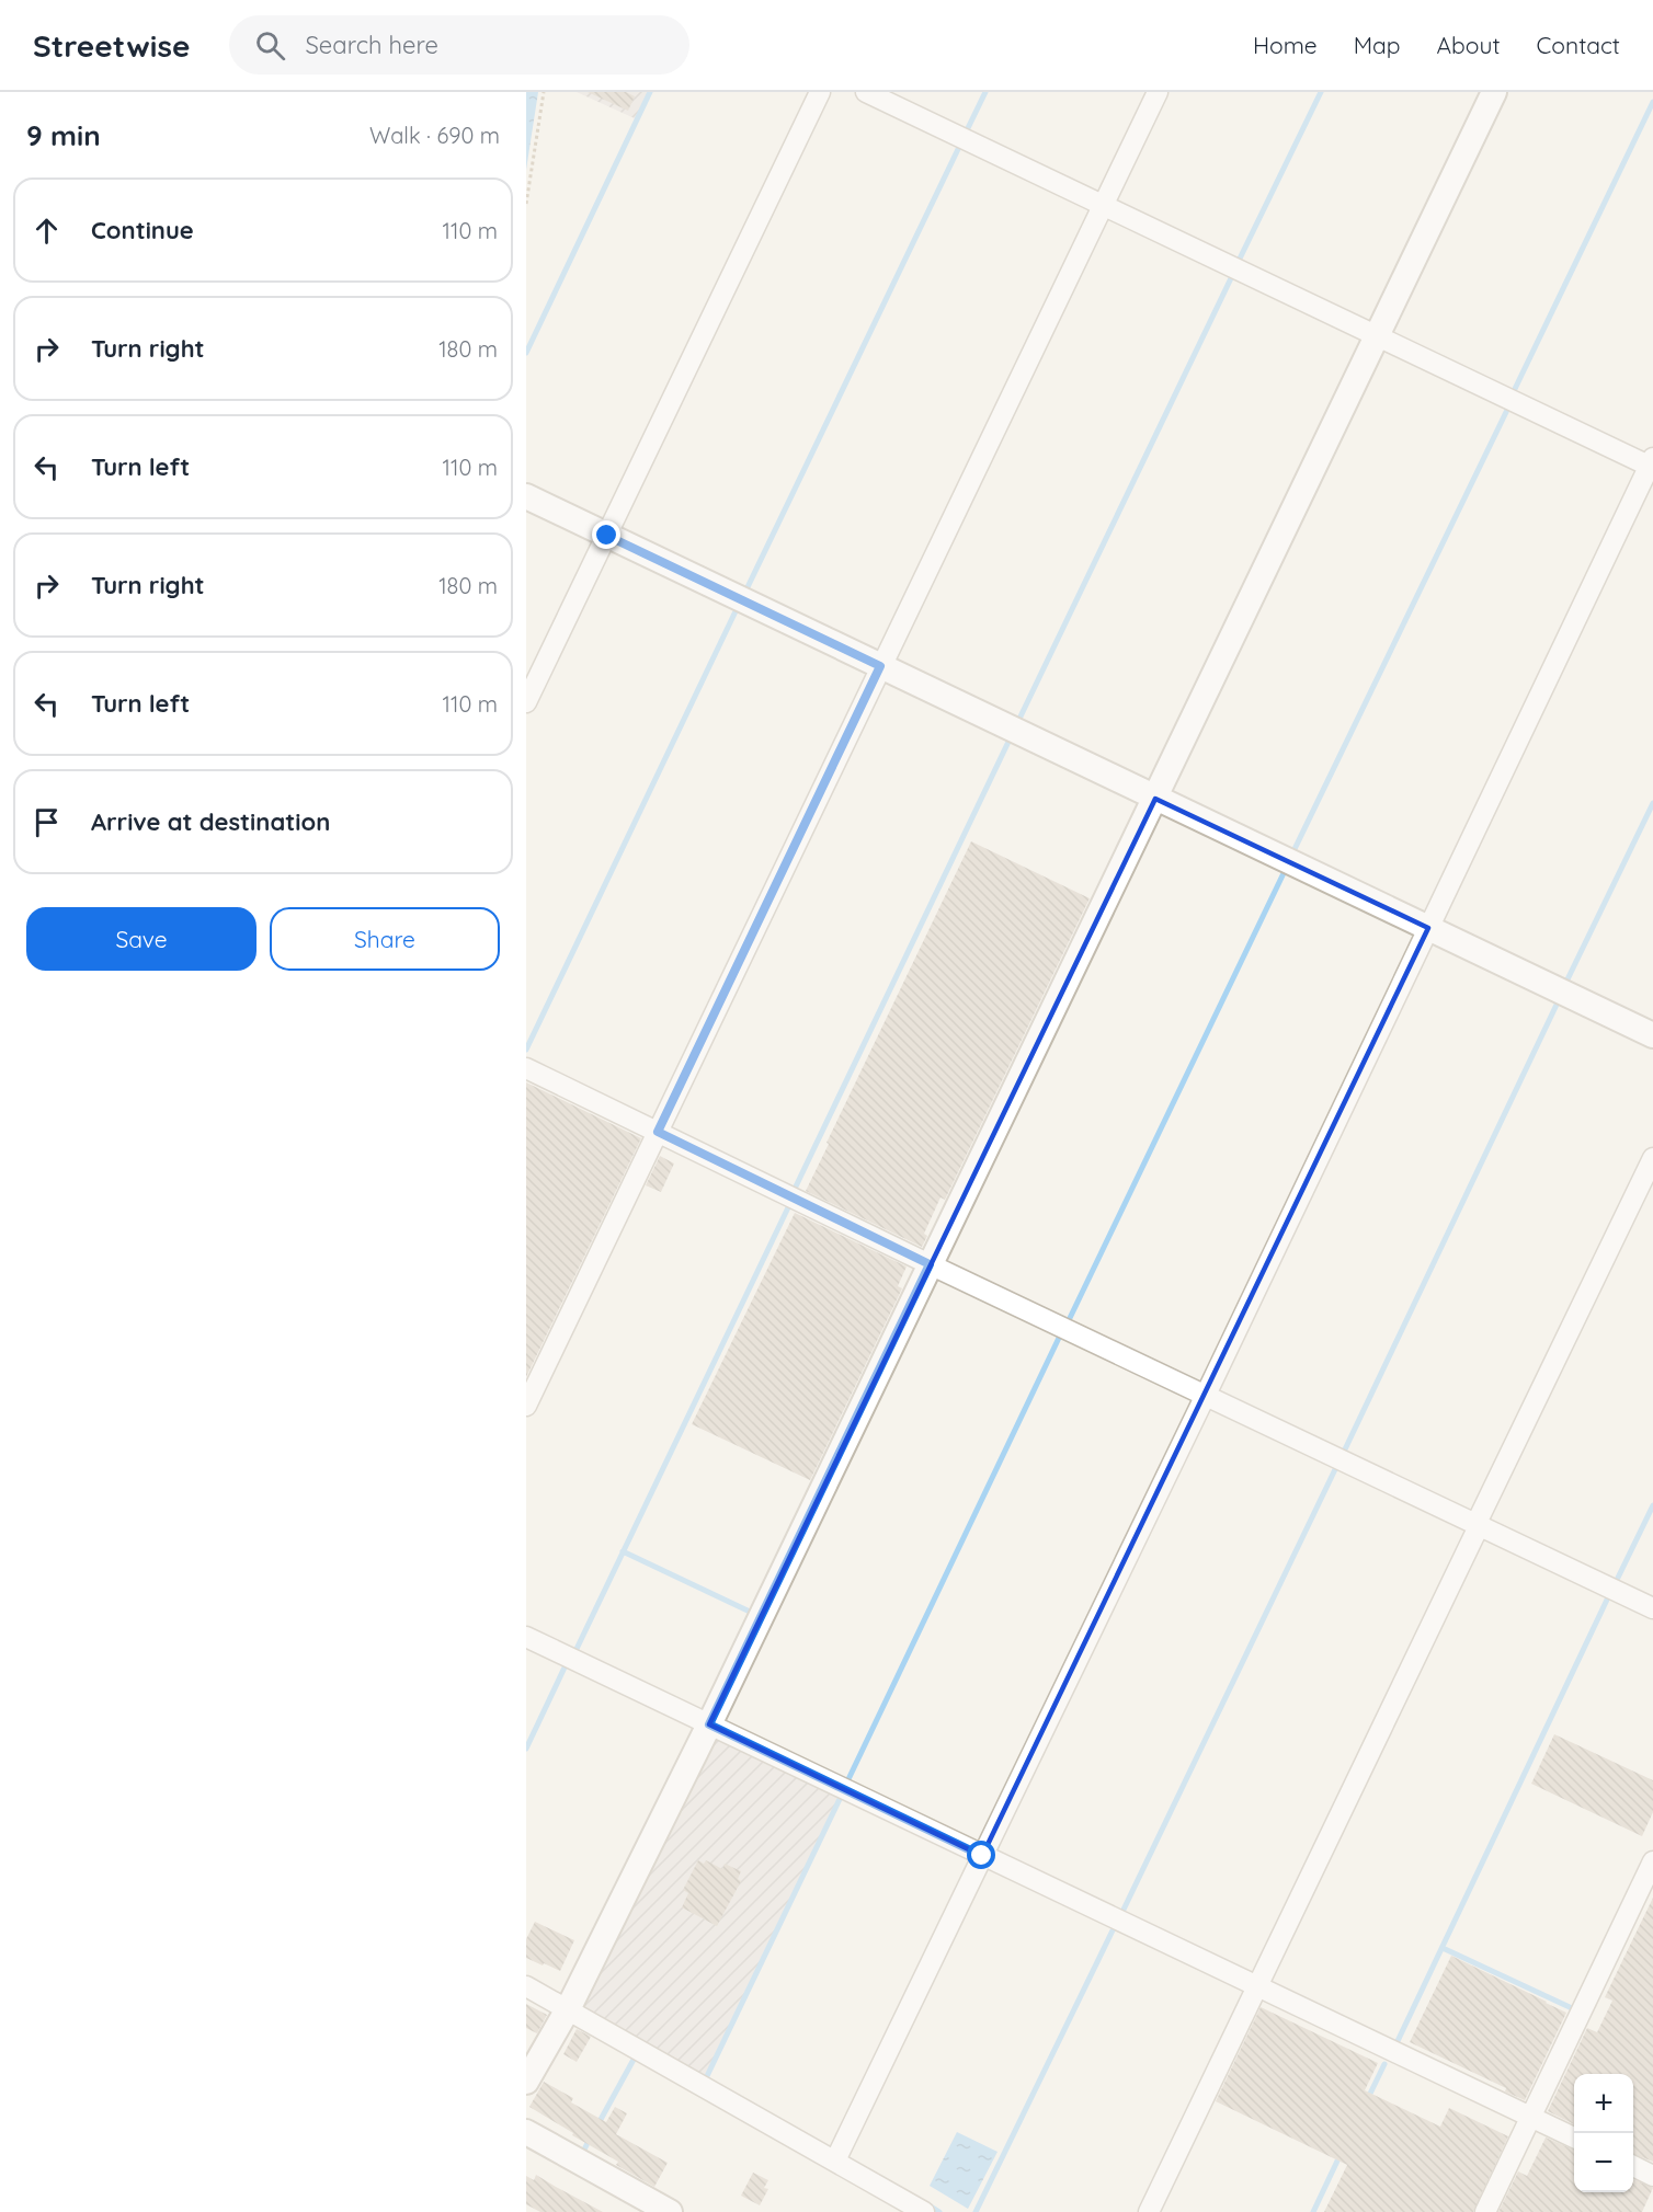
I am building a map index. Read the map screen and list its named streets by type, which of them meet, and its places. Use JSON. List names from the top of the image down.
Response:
{
  "page": {
    "header": "Streetwise",
    "search": "Search here",
    "nav": [
      "Home",
      "Map",
      "About",
      "Contact"
    ],
    "heading": ["9 min", "Walk · 690 m"],
    "list": [
      ["Continue", "110 m"],
      ["Turn right", "180 m"],
      ["Turn left", "110 m"],
      ["Turn right", "180 m"],
      ["Turn left", "110 m"],
      "Arrive at destination"
    ],
    "buttons": ["Save", "Share"],
    "map_buttons": ["+", "−"]
  }
}
